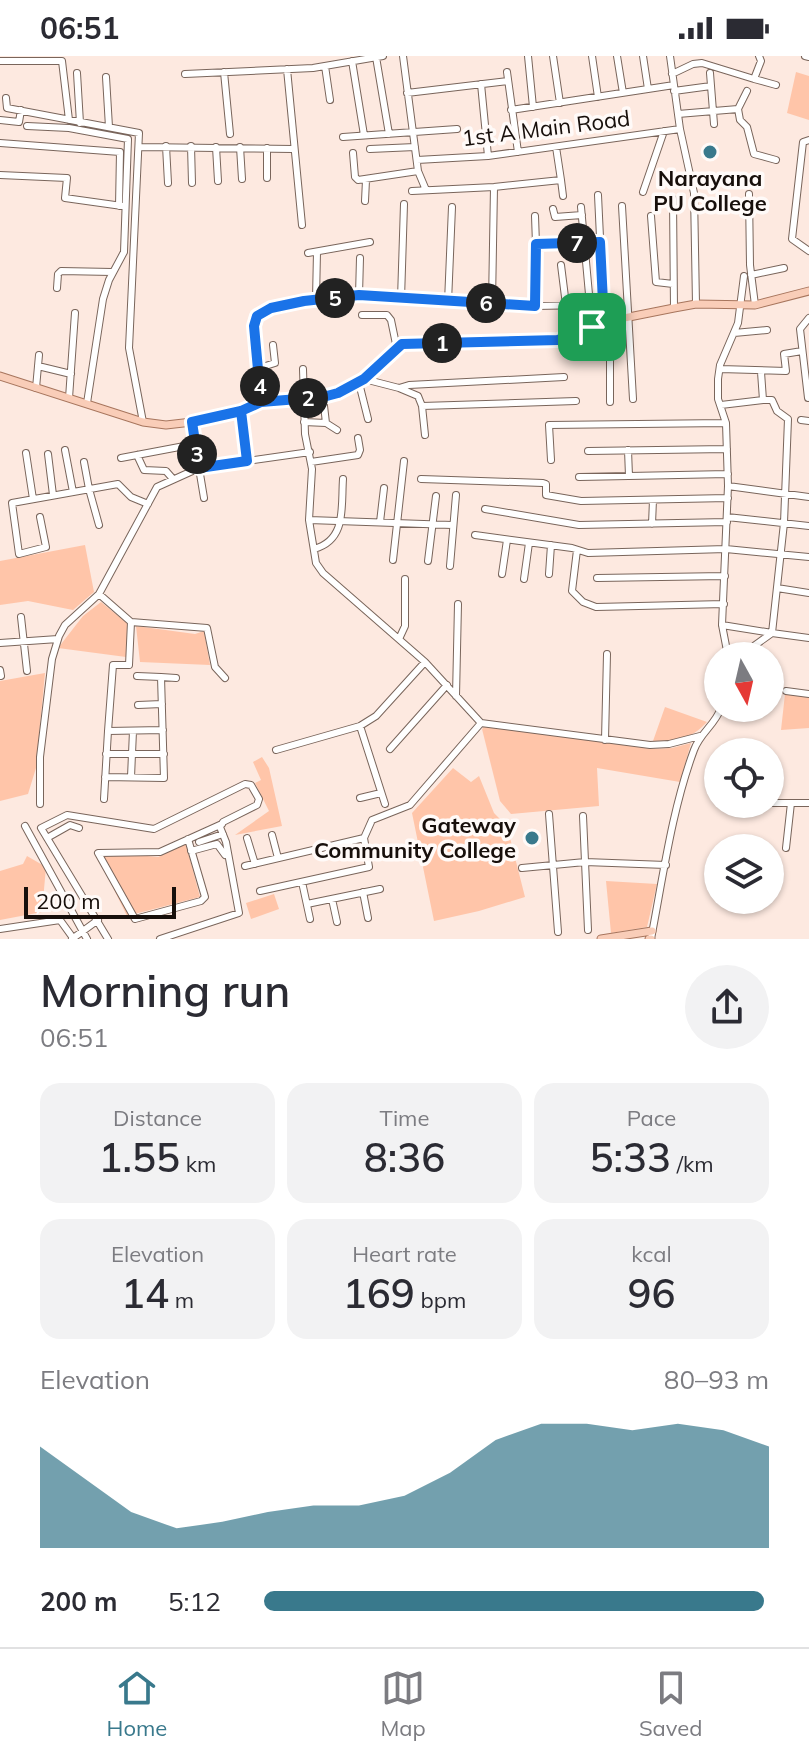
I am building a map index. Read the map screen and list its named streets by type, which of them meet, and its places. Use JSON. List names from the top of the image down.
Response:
{
  "streets": {
    "street": ["1st A Main Road"]
  },
  "places": ["Narayana PU College", "Gateway Community College"],
  "scale_bar": "200 m",
  "north": "bottom",
  "page": {
    "status": "06:51",
    "pins": [
      "7",
      "5",
      "6",
      "1",
      "4",
      "2",
      "3"
    ],
    "scale": "200 m",
    "heading": ["Morning run", "06:51"],
    "stats": [
      ["Distance", "1.55 km"],
      ["Time", "8:36"],
      ["Pace", "5:33 /km"],
      ["Elevation", "14 m"],
      ["Heart rate", "169 bpm"],
      ["kcal", "96"]
    ],
    "chart": ["Elevation", "80–93 m"],
    "list": [
      {
        "name": "200 m",
        "note": "5:12"
      }
    ],
    "tabs": ["Home", "Map", "Saved"]
  }
}
